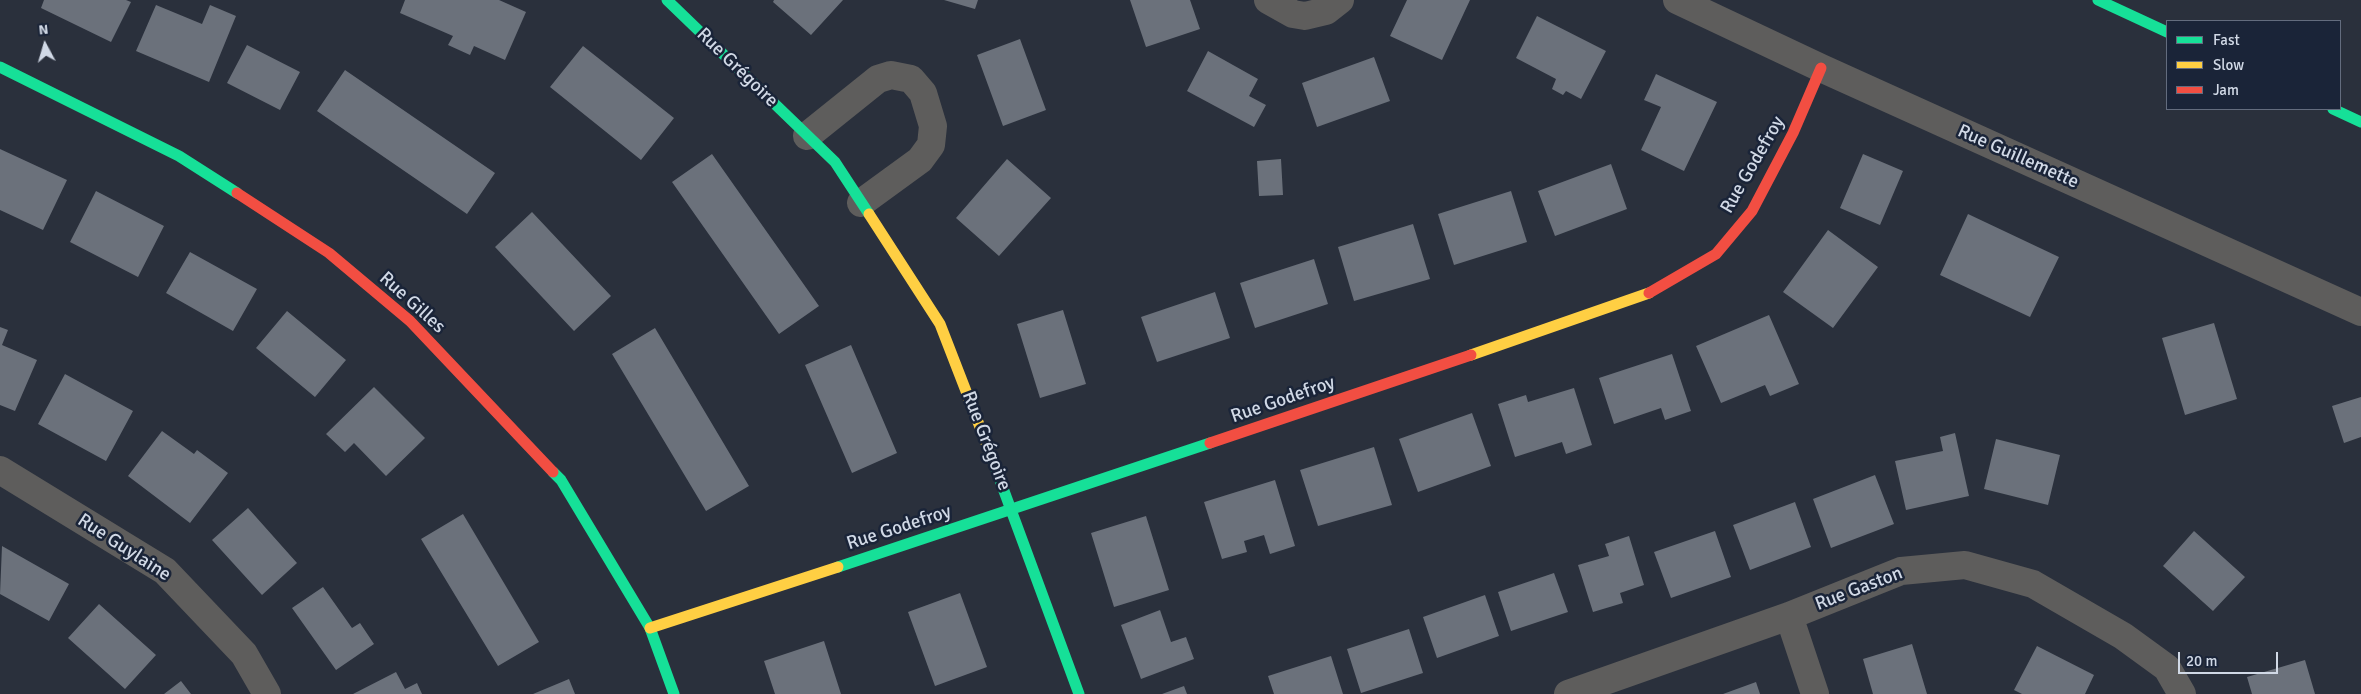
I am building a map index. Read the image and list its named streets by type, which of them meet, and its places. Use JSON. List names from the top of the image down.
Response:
{
  "streets": {
    "main road": ["Rue Grégoire", "Rue Godefroy", "Rue Gilles"],
    "street": ["Rue Guillemette", "Rue Guylaine", "Rue Gaston"]
  },
  "crossings": [
    ["Rue Grégoire", "Rue Godefroy"],
    ["Rue Guillemette", "Rue Godefroy"],
    ["Rue Godefroy", "Rue Gilles"]
  ],
  "legend": ["Fast", "Slow", "Jam"],
  "scale_bar": "20 m",
  "north": "top"
}
